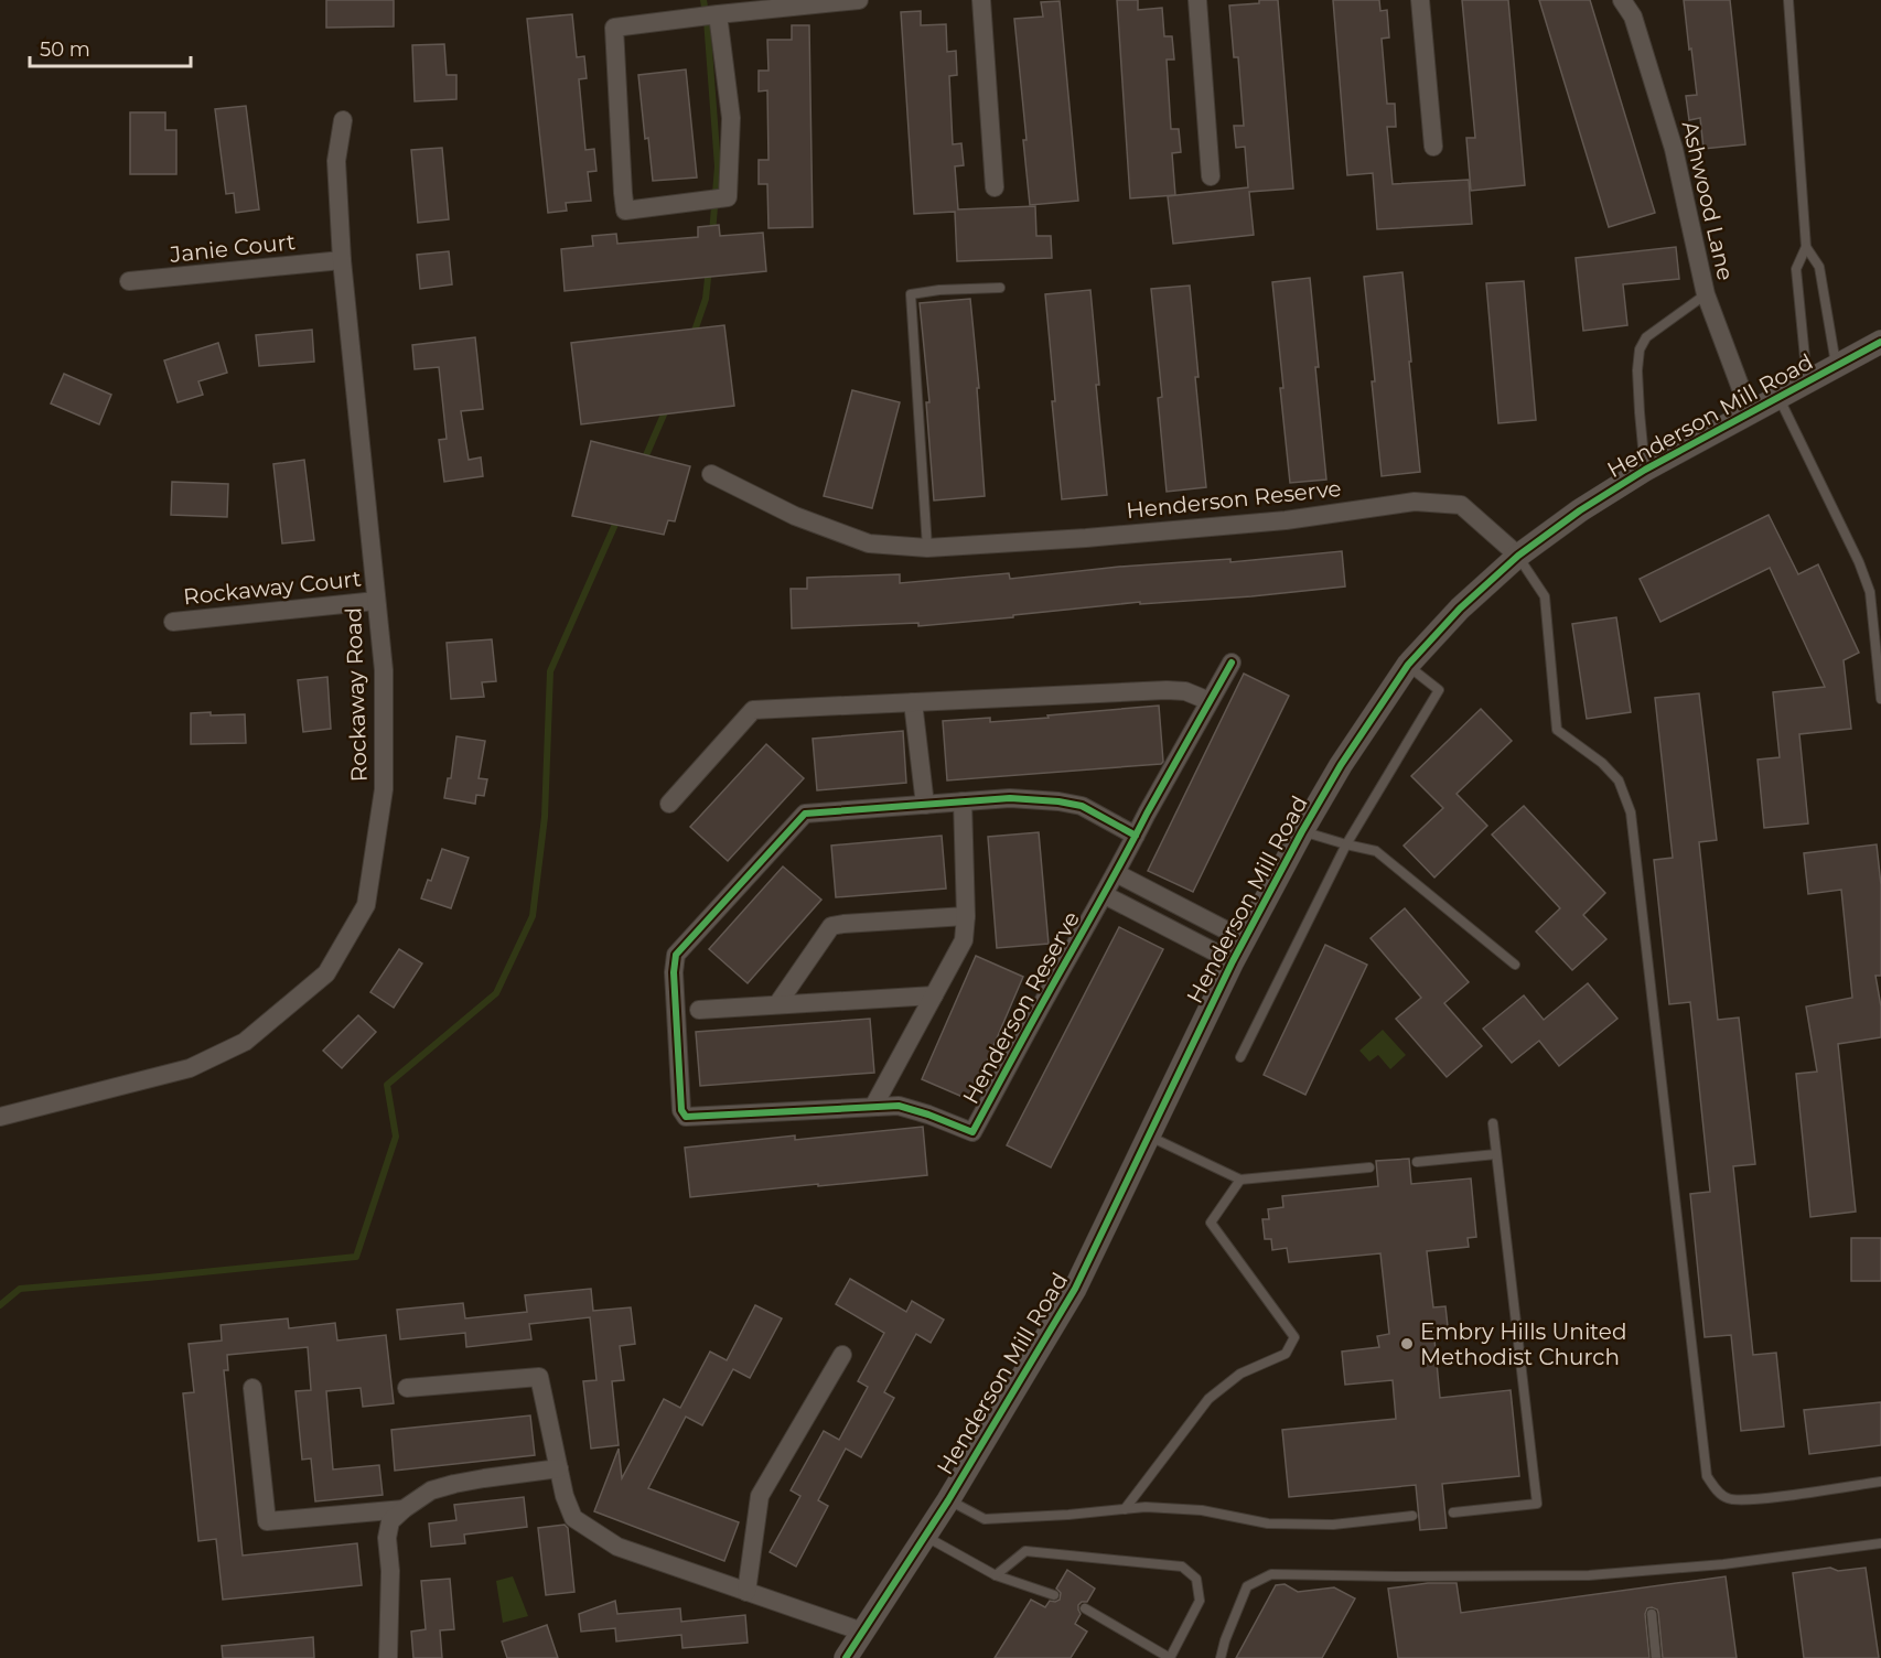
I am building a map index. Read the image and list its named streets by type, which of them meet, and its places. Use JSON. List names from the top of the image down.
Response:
{
  "streets": {
    "street": [
      "Ashwood Lane",
      "Janie Court",
      "Henderson Mill Road",
      "Henderson Reserve",
      "Rockaway Court",
      "Rockaway Road"
    ]
  },
  "crossings": [
    ["Ashwood Lane", "Henderson Mill Road"],
    ["Janie Court", "Rockaway Road"],
    ["Henderson Mill Road", "Henderson Reserve"],
    ["Rockaway Court", "Rockaway Road"]
  ],
  "places": ["Embry Hills United Methodist Church"],
  "scale_bar": "50 m"
}
